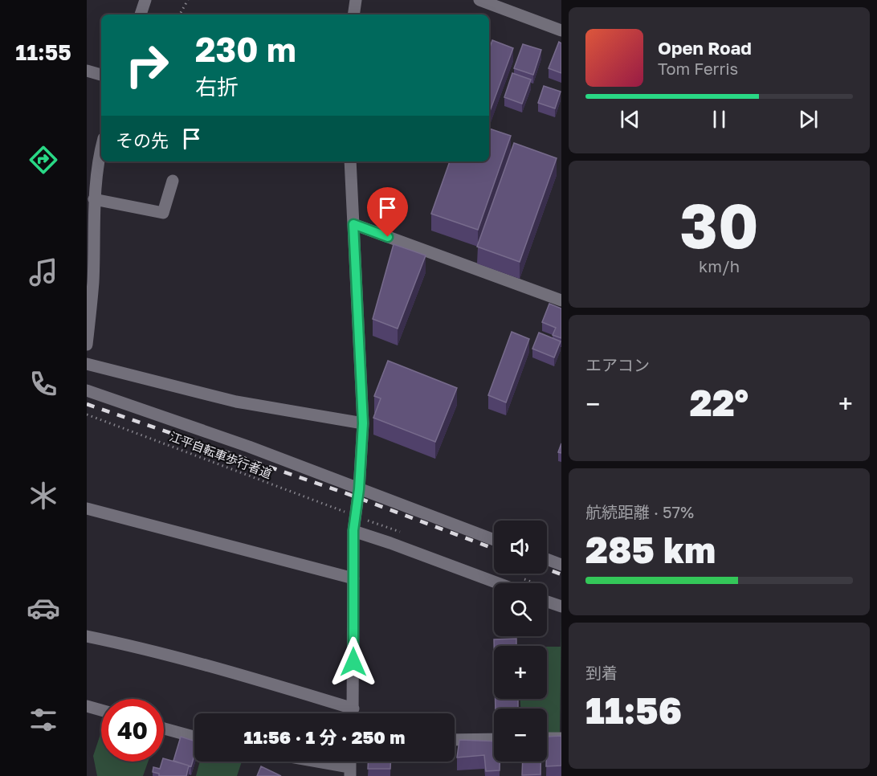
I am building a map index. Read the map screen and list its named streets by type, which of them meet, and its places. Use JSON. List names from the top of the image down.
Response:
{
  "streets": {
    "path": ["江平自転車歩行者道"]
  },
  "page": {
    "tabs": "11:55",
    "turn": ["230 m", "右折"],
    "song": ["Open Road", "Tom Ferris"],
    "then": "その先",
    "tile": [
      ["30", "km/h"],
      "エアコン",
      ["航続距離 · 57%", "285 km"],
      ["到着", "11:56"]
    ],
    "heat": ["−", "22°", "+"],
    "map_buttons": ["+", "−"],
    "limit": "40",
    "trip": "11:56 · 1 分 · 250 m"
  }
}
